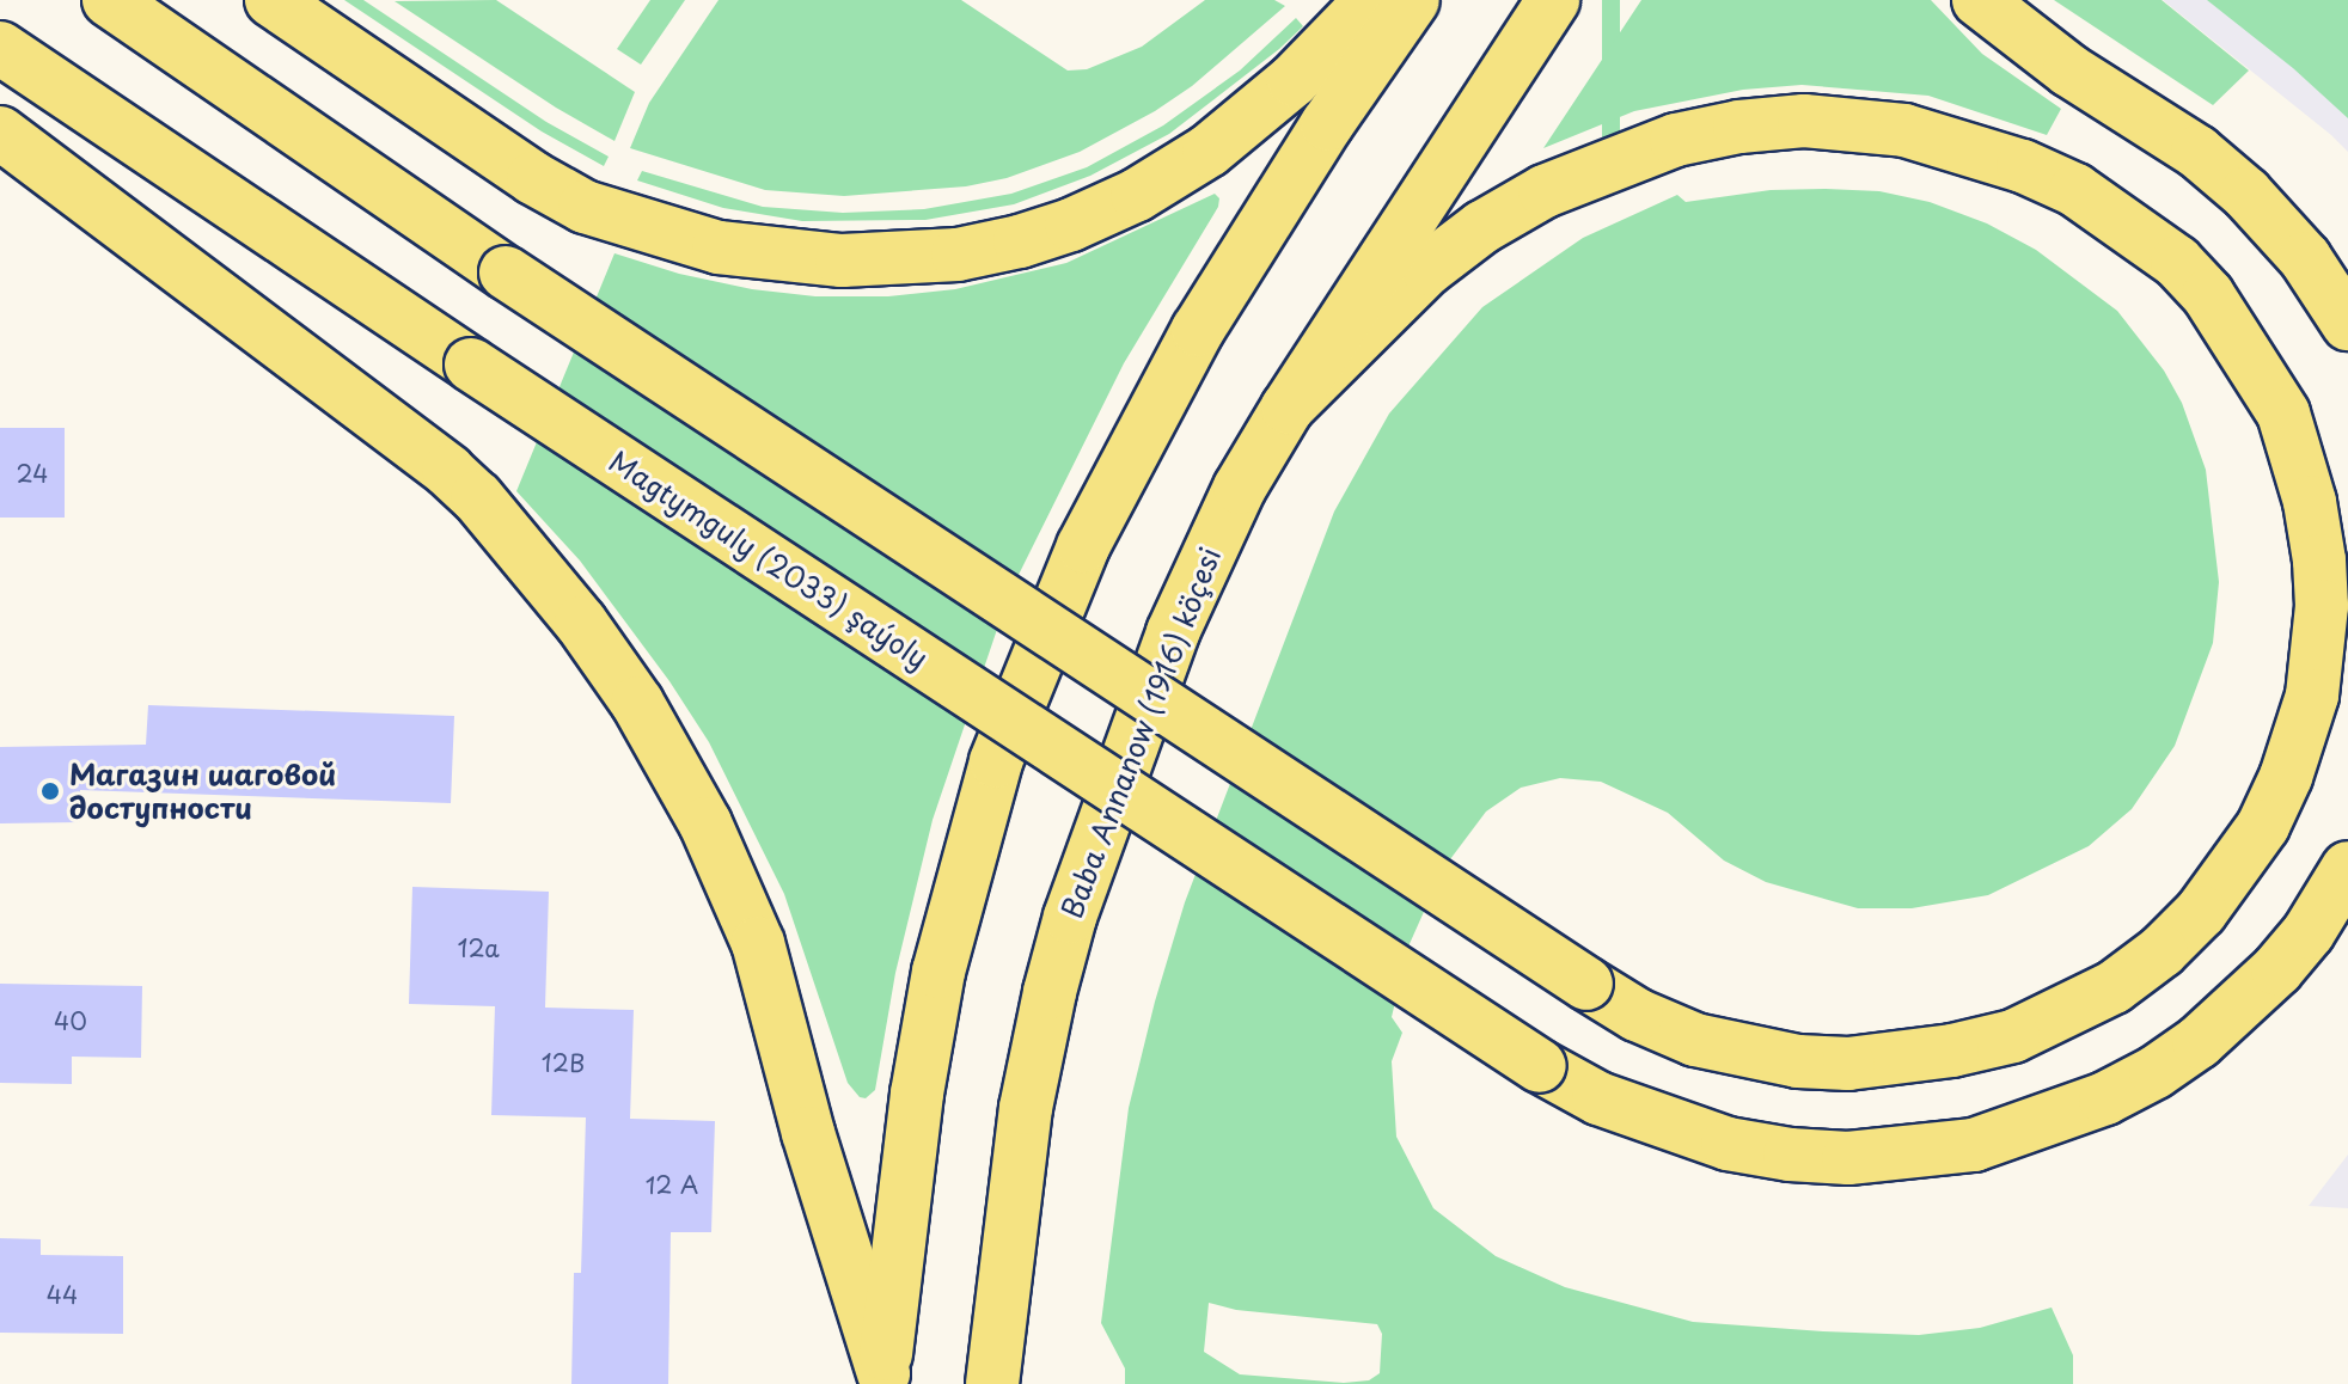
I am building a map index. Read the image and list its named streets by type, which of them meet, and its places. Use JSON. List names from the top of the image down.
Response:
{
  "streets": {
    "main road": ["Magtymguly (2033) şaýoly", "Baba Annanow (1916) köçesi"]
  },
  "places": ["Магазин шаговой доступности"],
  "house_numbers": [
    "24",
    "12a",
    "40",
    "12B",
    "12 A",
    "44"
  ]
}
